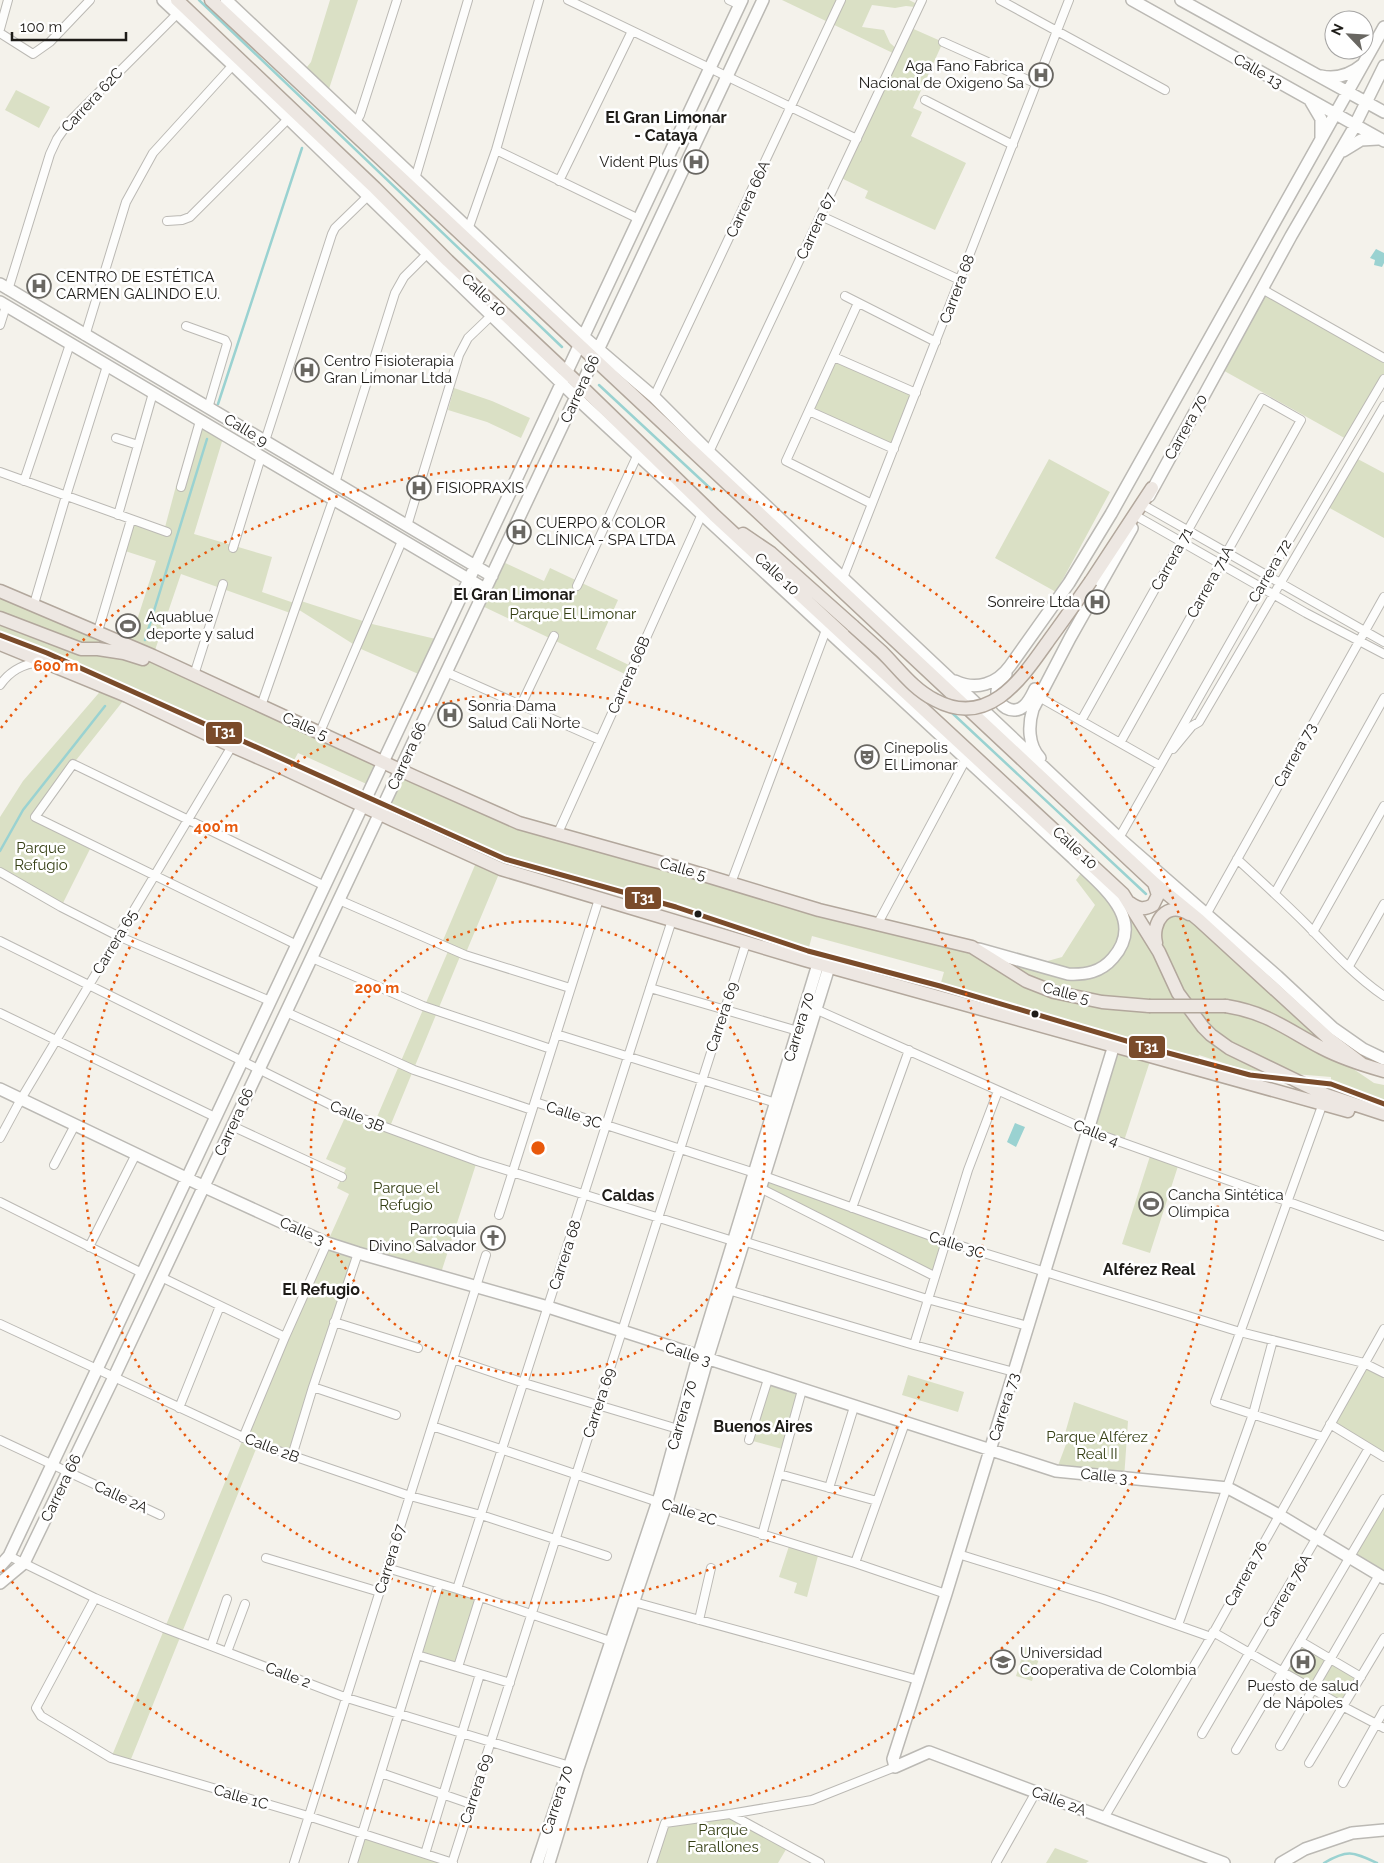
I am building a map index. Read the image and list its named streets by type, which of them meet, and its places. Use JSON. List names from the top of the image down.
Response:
{
  "streets": {
    "main road": ["Calle 10", "Calle 5"],
    "street": [
      "Calle 13",
      "Carrera 62C",
      "Carrera 66A",
      "Carrera 67",
      "Carrera 68",
      "Carrera 66",
      "Carrera 70",
      "Calle 9",
      "Carrera 71",
      "Carrera 72",
      "Carrera 71A",
      "Carrera 66B",
      "Carrera 73",
      "Carrera 65",
      "Carrera 69",
      "Calle 3C",
      "Calle 3B",
      "Calle 4",
      "Calle 3",
      "Calle 2B",
      "Calle 2A",
      "Calle 2C",
      "Carrera 76",
      "Carrera 76A",
      "Calle 2",
      "Calle 1C"
    ]
  },
  "crossings": [
    ["Calle 13", "Carrera 70"],
    ["Carrera 62C", "Calle 10"],
    ["Carrera 62C", "Calle 9"],
    ["Carrera 66A", "Calle 10"],
    ["Carrera 67", "Calle 10"],
    ["Carrera 67", "Calle 3"],
    ["Carrera 67", "Calle 2B"],
    ["Carrera 67", "Calle 2C"],
    ["Carrera 67", "Calle 2"],
    ["Carrera 67", "Calle 1C"],
    ["Carrera 68", "Calle 10"],
    ["Carrera 68", "Calle 3C"],
    ["Carrera 68", "Calle 3B"],
    ["Carrera 68", "Calle 3"],
    ["Carrera 68", "Calle 2B"],
    ["Carrera 68", "Calle 2C"],
    ["Calle 10", "Carrera 66"],
    ["Calle 10", "Carrera 70"],
    ["Calle 10", "Carrera 72"],
    ["Calle 10", "Carrera 66B"],
    ["Calle 10", "Calle 5"],
    ["Calle 10", "Carrera 73"],
    ["Carrera 66", "Calle 9"],
    ["Carrera 66", "Calle 5"],
    ["Carrera 66", "Calle 3C"],
    ["Carrera 66", "Calle 3B"],
    ["Carrera 66", "Calle 3"],
    ["Carrera 66", "Calle 2B"],
    ["Carrera 66", "Calle 2A"],
    ["Carrera 66", "Calle 2"],
    ["Carrera 70", "Calle 3C"],
    ["Carrera 70", "Calle 3B"],
    ["Carrera 70", "Calle 4"],
    ["Carrera 70", "Calle 3"],
    ["Carrera 70", "Calle 2C"],
    ["Carrera 70", "Calle 2"],
    ["Carrera 71", "Carrera 71A"],
    ["Carrera 66B", "Calle 5"],
    ["Carrera 73", "Calle 3C"],
    ["Carrera 73", "Calle 3B"],
    ["Carrera 73", "Calle 4"],
    ["Carrera 73", "Calle 3"],
    ["Carrera 73", "Calle 2A"],
    ["Carrera 73", "Calle 2C"],
    ["Carrera 65", "Calle 3B"],
    ["Carrera 65", "Calle 3"],
    ["Carrera 69", "Calle 3C"],
    ["Carrera 69", "Calle 3B"],
    ["Carrera 69", "Calle 3"],
    ["Carrera 69", "Calle 2B"],
    ["Carrera 69", "Calle 2C"],
    ["Carrera 69", "Calle 2"],
    ["Carrera 69", "Calle 1C"],
    ["Calle 3C", "Carrera 76"],
    ["Calle 3", "Carrera 76"],
    ["Calle 3", "Carrera 76A"],
    ["Calle 2A", "Carrera 76"],
    ["Calle 2", "Calle 1C"]
  ],
  "districts": [
    "El Gran Limonar - Cataya",
    "El Gran Limonar",
    "Caldas",
    "Alférez Real",
    "El Refugio",
    "Buenos Aires"
  ],
  "parks": [
    "Parque El Limonar",
    "Parque Refugio",
    "Parque el Refugio",
    "Parque Alférez Real II",
    "Parque Farallones"
  ],
  "places": {
    "hospital": [
      "Aga Fano Fabrica Nacional de Oxigeno Sa",
      "Vident Plus",
      "CENTRO DE ESTÉTICA CARMEN GALINDO E.U.",
      "Centro Fisioterapia Gran Limonar Ltda",
      "FISIOPRAXIS",
      "CUERPO & COLOR CLÍNICA - SPA LTDA",
      "Sonreire Ltda",
      "Sonria Dama Salud Cali Norte",
      "Puesto de salud de Nápoles"
    ],
    "sports": ["Aquablue deporte y salud", "Cancha Sintética Olímpica"],
    "theatre": ["Cinepolis El Limonar"],
    "church": ["Parroquia Divino Salvador"],
    "school or university": ["Universidad Cooperativa de Colombia"]
  },
  "lines": ["transit line T31"],
  "scale_bar": "100 m",
  "north": "top left",
  "rings": ["600 m", "400 m", "200 m"]
}
